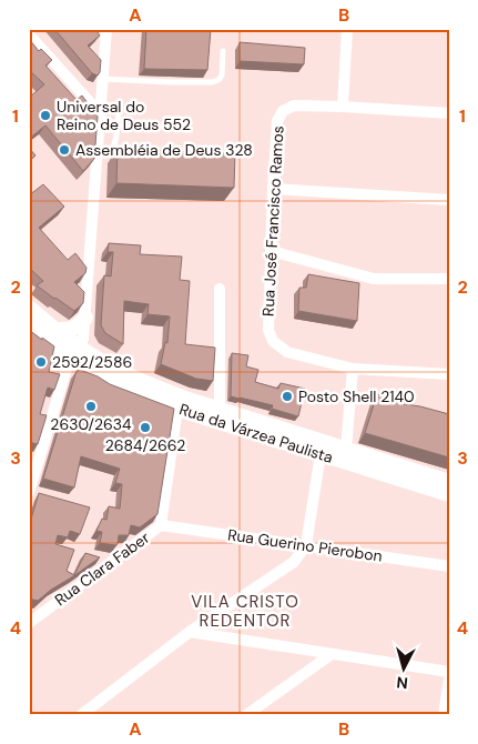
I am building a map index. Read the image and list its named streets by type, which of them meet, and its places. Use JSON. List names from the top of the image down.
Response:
{
  "streets": {
    "main road": ["Rua da Várzea Paulista"],
    "street": ["Rua José Francisco Ramos", "Rua Guerino Pierobon", "Rua Clara Faber"]
  },
  "crossings": [
    ["Rua da Várzea Paulista", "Rua Clara Faber"],
    ["Rua Guerino Pierobon", "Rua Clara Faber"]
  ],
  "districts": ["VILA CRISTO REDENTOR"],
  "places": [
    "Universal do Reino de Deus 552",
    "Assembléia de Deus 328",
    "2592/2586",
    "Posto Shell 2140",
    "2630/2634",
    "2684/2662"
  ],
  "north": "bottom",
  "grid": {
    "columns": ["A", "B"],
    "rows": [
      "1",
      "2",
      "3",
      "4"
    ]
  }
}
